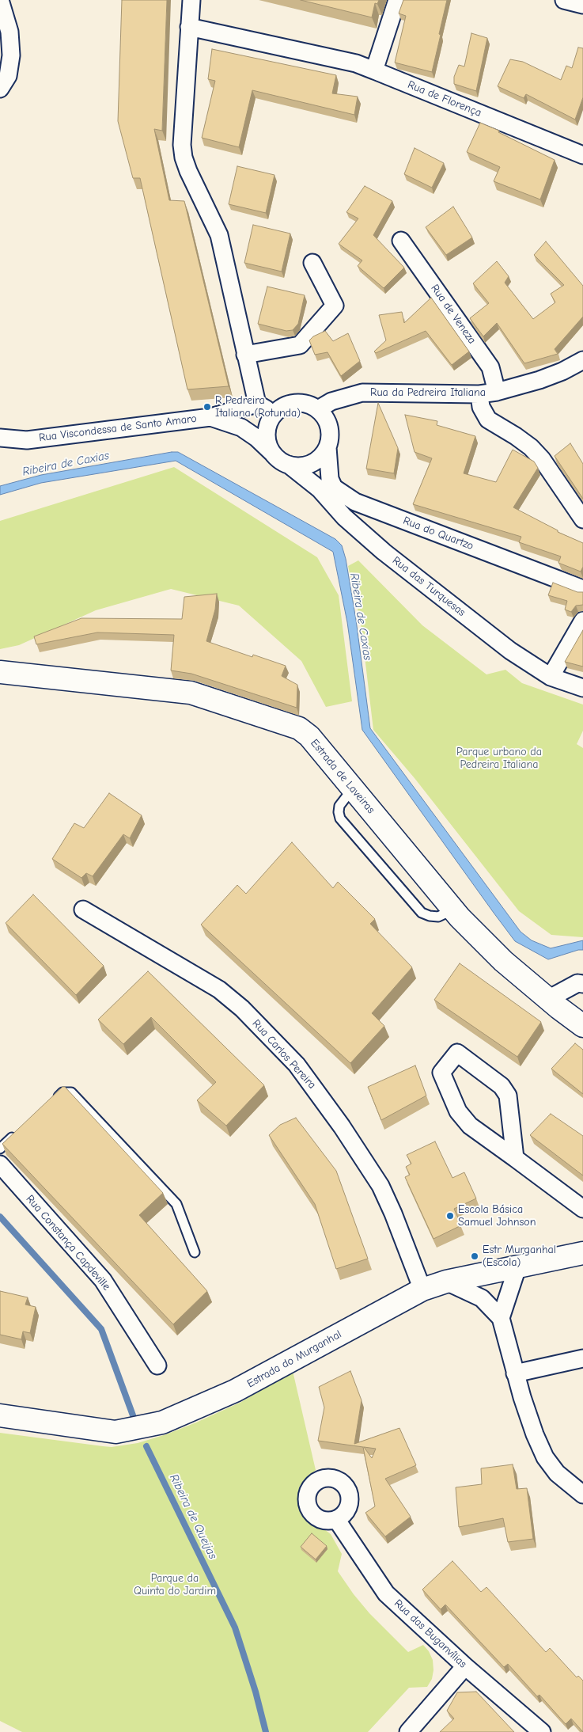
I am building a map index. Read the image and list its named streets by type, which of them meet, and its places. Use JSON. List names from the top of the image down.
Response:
{
  "streets": {
    "street": [
      "Rua de Florença",
      "Rua de Veneza",
      "Rua da Pedreira Italiana",
      "Rua Viscondessa de Santo Amaro",
      "Rua do Quartzo",
      "Rua das Turquesas",
      "Estrada de Laveiras",
      "Rua Carlos Pereira",
      "Rua Constança Capdeville",
      "Estrada do Murganhal",
      "Rua das Buganvílias"
    ]
  },
  "crossings": [
    ["Rua de Veneza", "Rua da Pedreira Italiana"],
    ["Rua da Pedreira Italiana", "Rua Viscondessa de Santo Amaro"],
    ["Rua da Pedreira Italiana", "Rua do Quartzo"],
    ["Rua da Pedreira Italiana", "Rua das Turquesas"],
    ["Rua Viscondessa de Santo Amaro", "Rua do Quartzo"],
    ["Rua Viscondessa de Santo Amaro", "Rua das Turquesas"],
    ["Rua do Quartzo", "Rua das Turquesas"],
    ["Rua Carlos Pereira", "Estrada do Murganhal"]
  ],
  "water": ["Ribeira de Caxias", "Ribeira de Queijas"],
  "parks": ["Parque urbano da Pedreira Italiana", "Parque da Quinta do Jardim"],
  "places": ["R Pedreira Italiana (Rotunda)", "Escola Básica Samuel Johnson", "Estr Murganhal (Escola)"]
}
